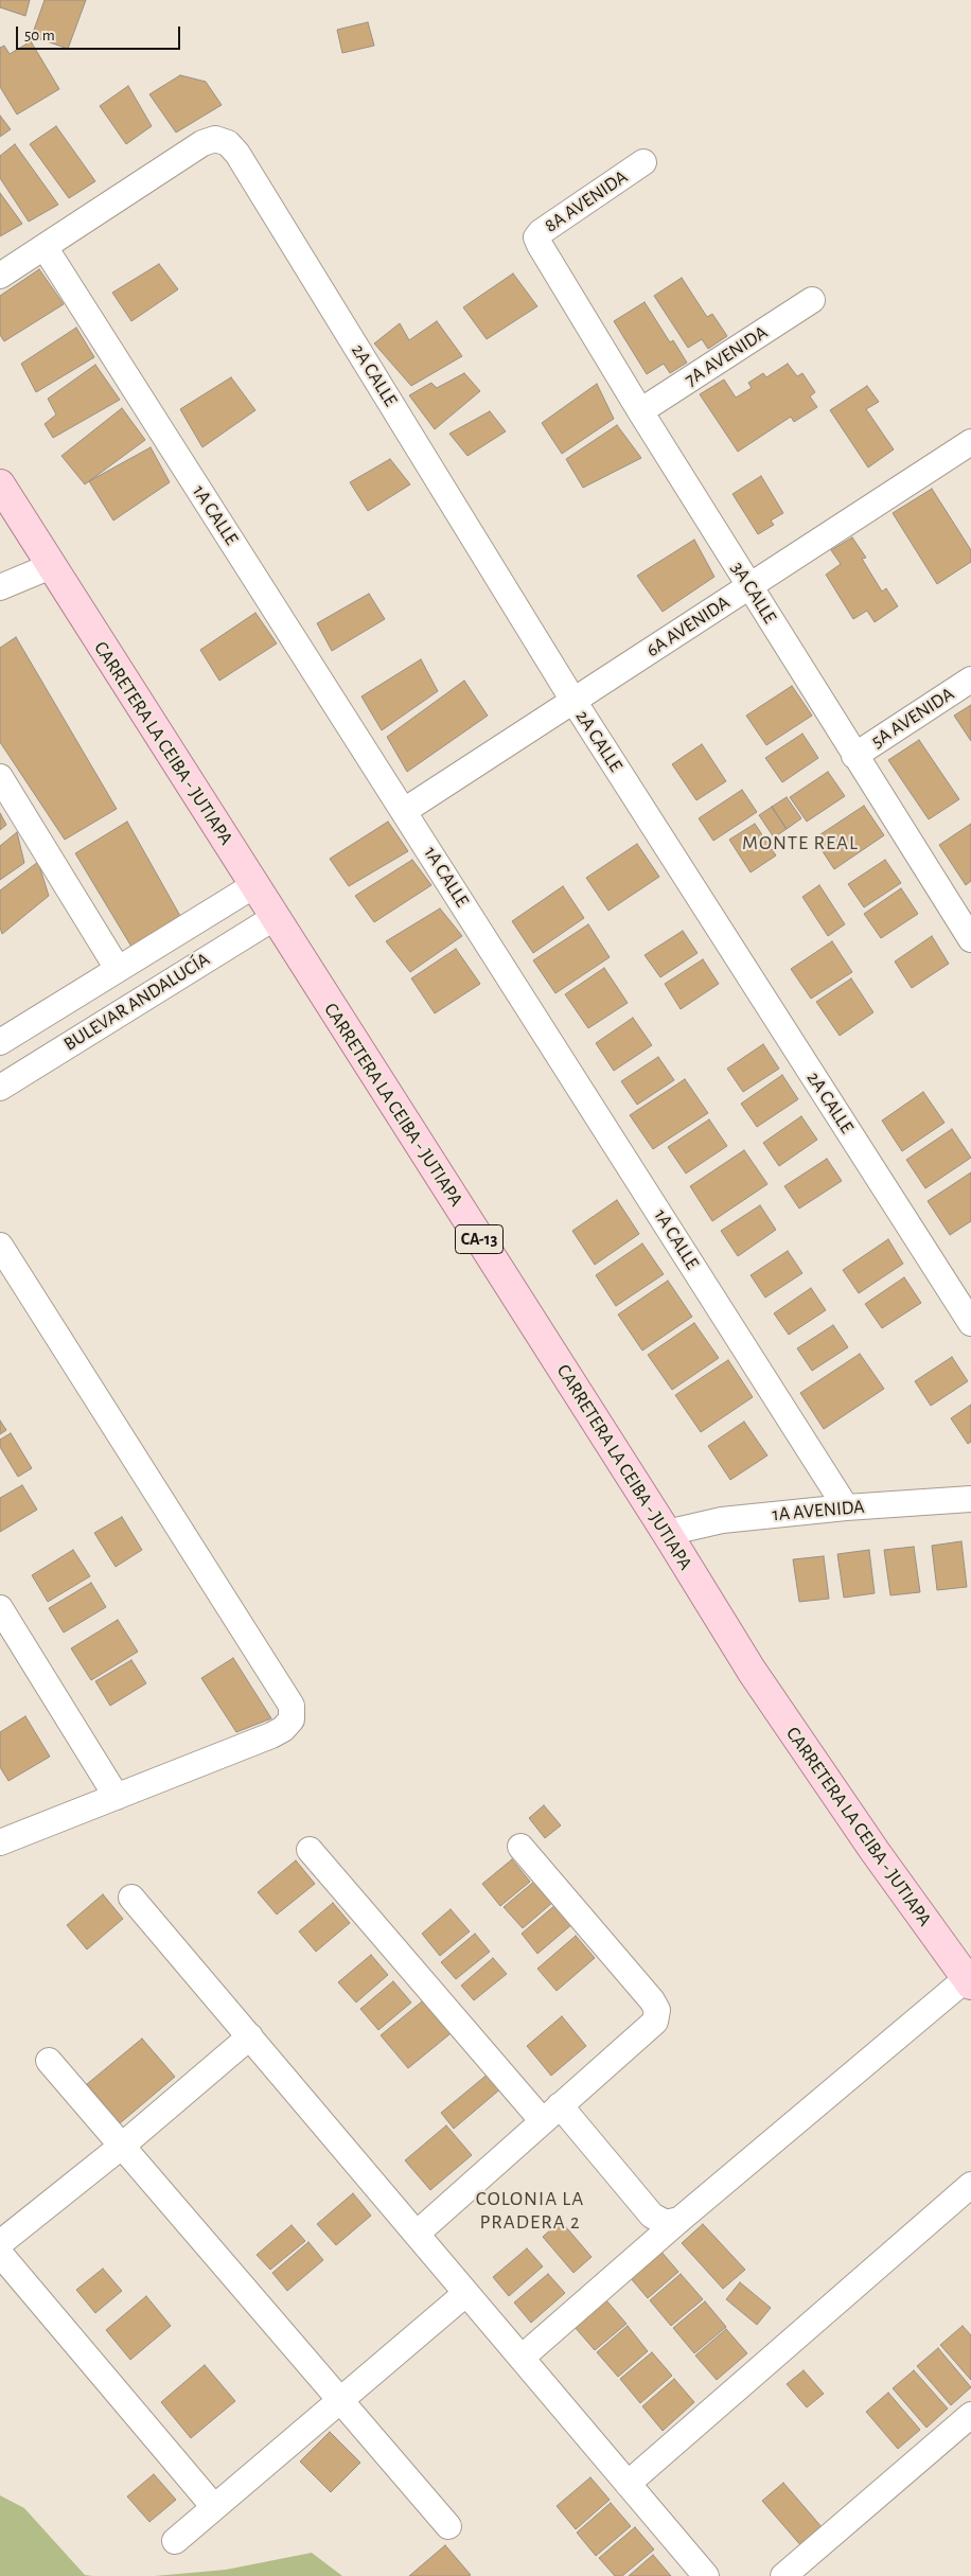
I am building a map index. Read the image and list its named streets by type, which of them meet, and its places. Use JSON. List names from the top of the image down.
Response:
{
  "streets": {
    "main road": ["CARRETERA LA CEIBA - JUTIAPA", "CA-13"],
    "street": [
      "8A AVENIDA",
      "7A AVENIDA",
      "2A CALLE",
      "1A CALLE",
      "3A CALLE",
      "6A AVENIDA",
      "5A AVENIDA",
      "BULEVAR ANDALUCÍA",
      "1A AVENIDA"
    ]
  },
  "crossings": [
    ["8A AVENIDA", "3A CALLE"],
    ["7A AVENIDA", "3A CALLE"],
    ["2A CALLE", "1A CALLE"],
    ["2A CALLE", "6A AVENIDA"],
    ["1A CALLE", "6A AVENIDA"],
    ["1A CALLE", "1A AVENIDA"],
    ["3A CALLE", "6A AVENIDA"],
    ["3A CALLE", "5A AVENIDA"],
    ["CARRETERA LA CEIBA - JUTIAPA", "BULEVAR ANDALUCÍA"],
    ["CARRETERA LA CEIBA - JUTIAPA", "1A AVENIDA"]
  ],
  "districts": ["MONTE REAL", "COLONIA LA PRADERA 2"],
  "scale_bar": "50 m"
}
